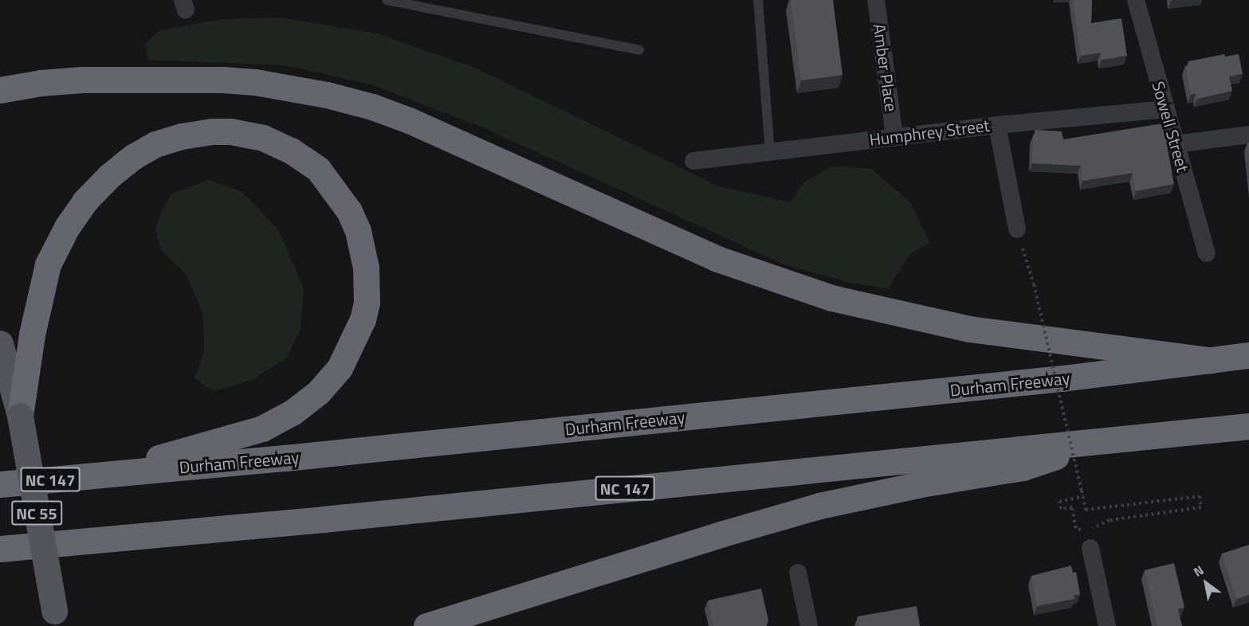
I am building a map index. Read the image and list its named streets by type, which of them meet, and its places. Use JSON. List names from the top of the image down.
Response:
{
  "streets": {
    "highway": ["Durham Freeway", "NC 147"],
    "main road": ["NC 55"],
    "street": ["Amber Place", "Sowell Street", "Humphrey Street"]
  },
  "crossings": [
    ["Amber Place", "Humphrey Street"],
    ["Sowell Street", "Humphrey Street"]
  ],
  "north": "top left"
}
